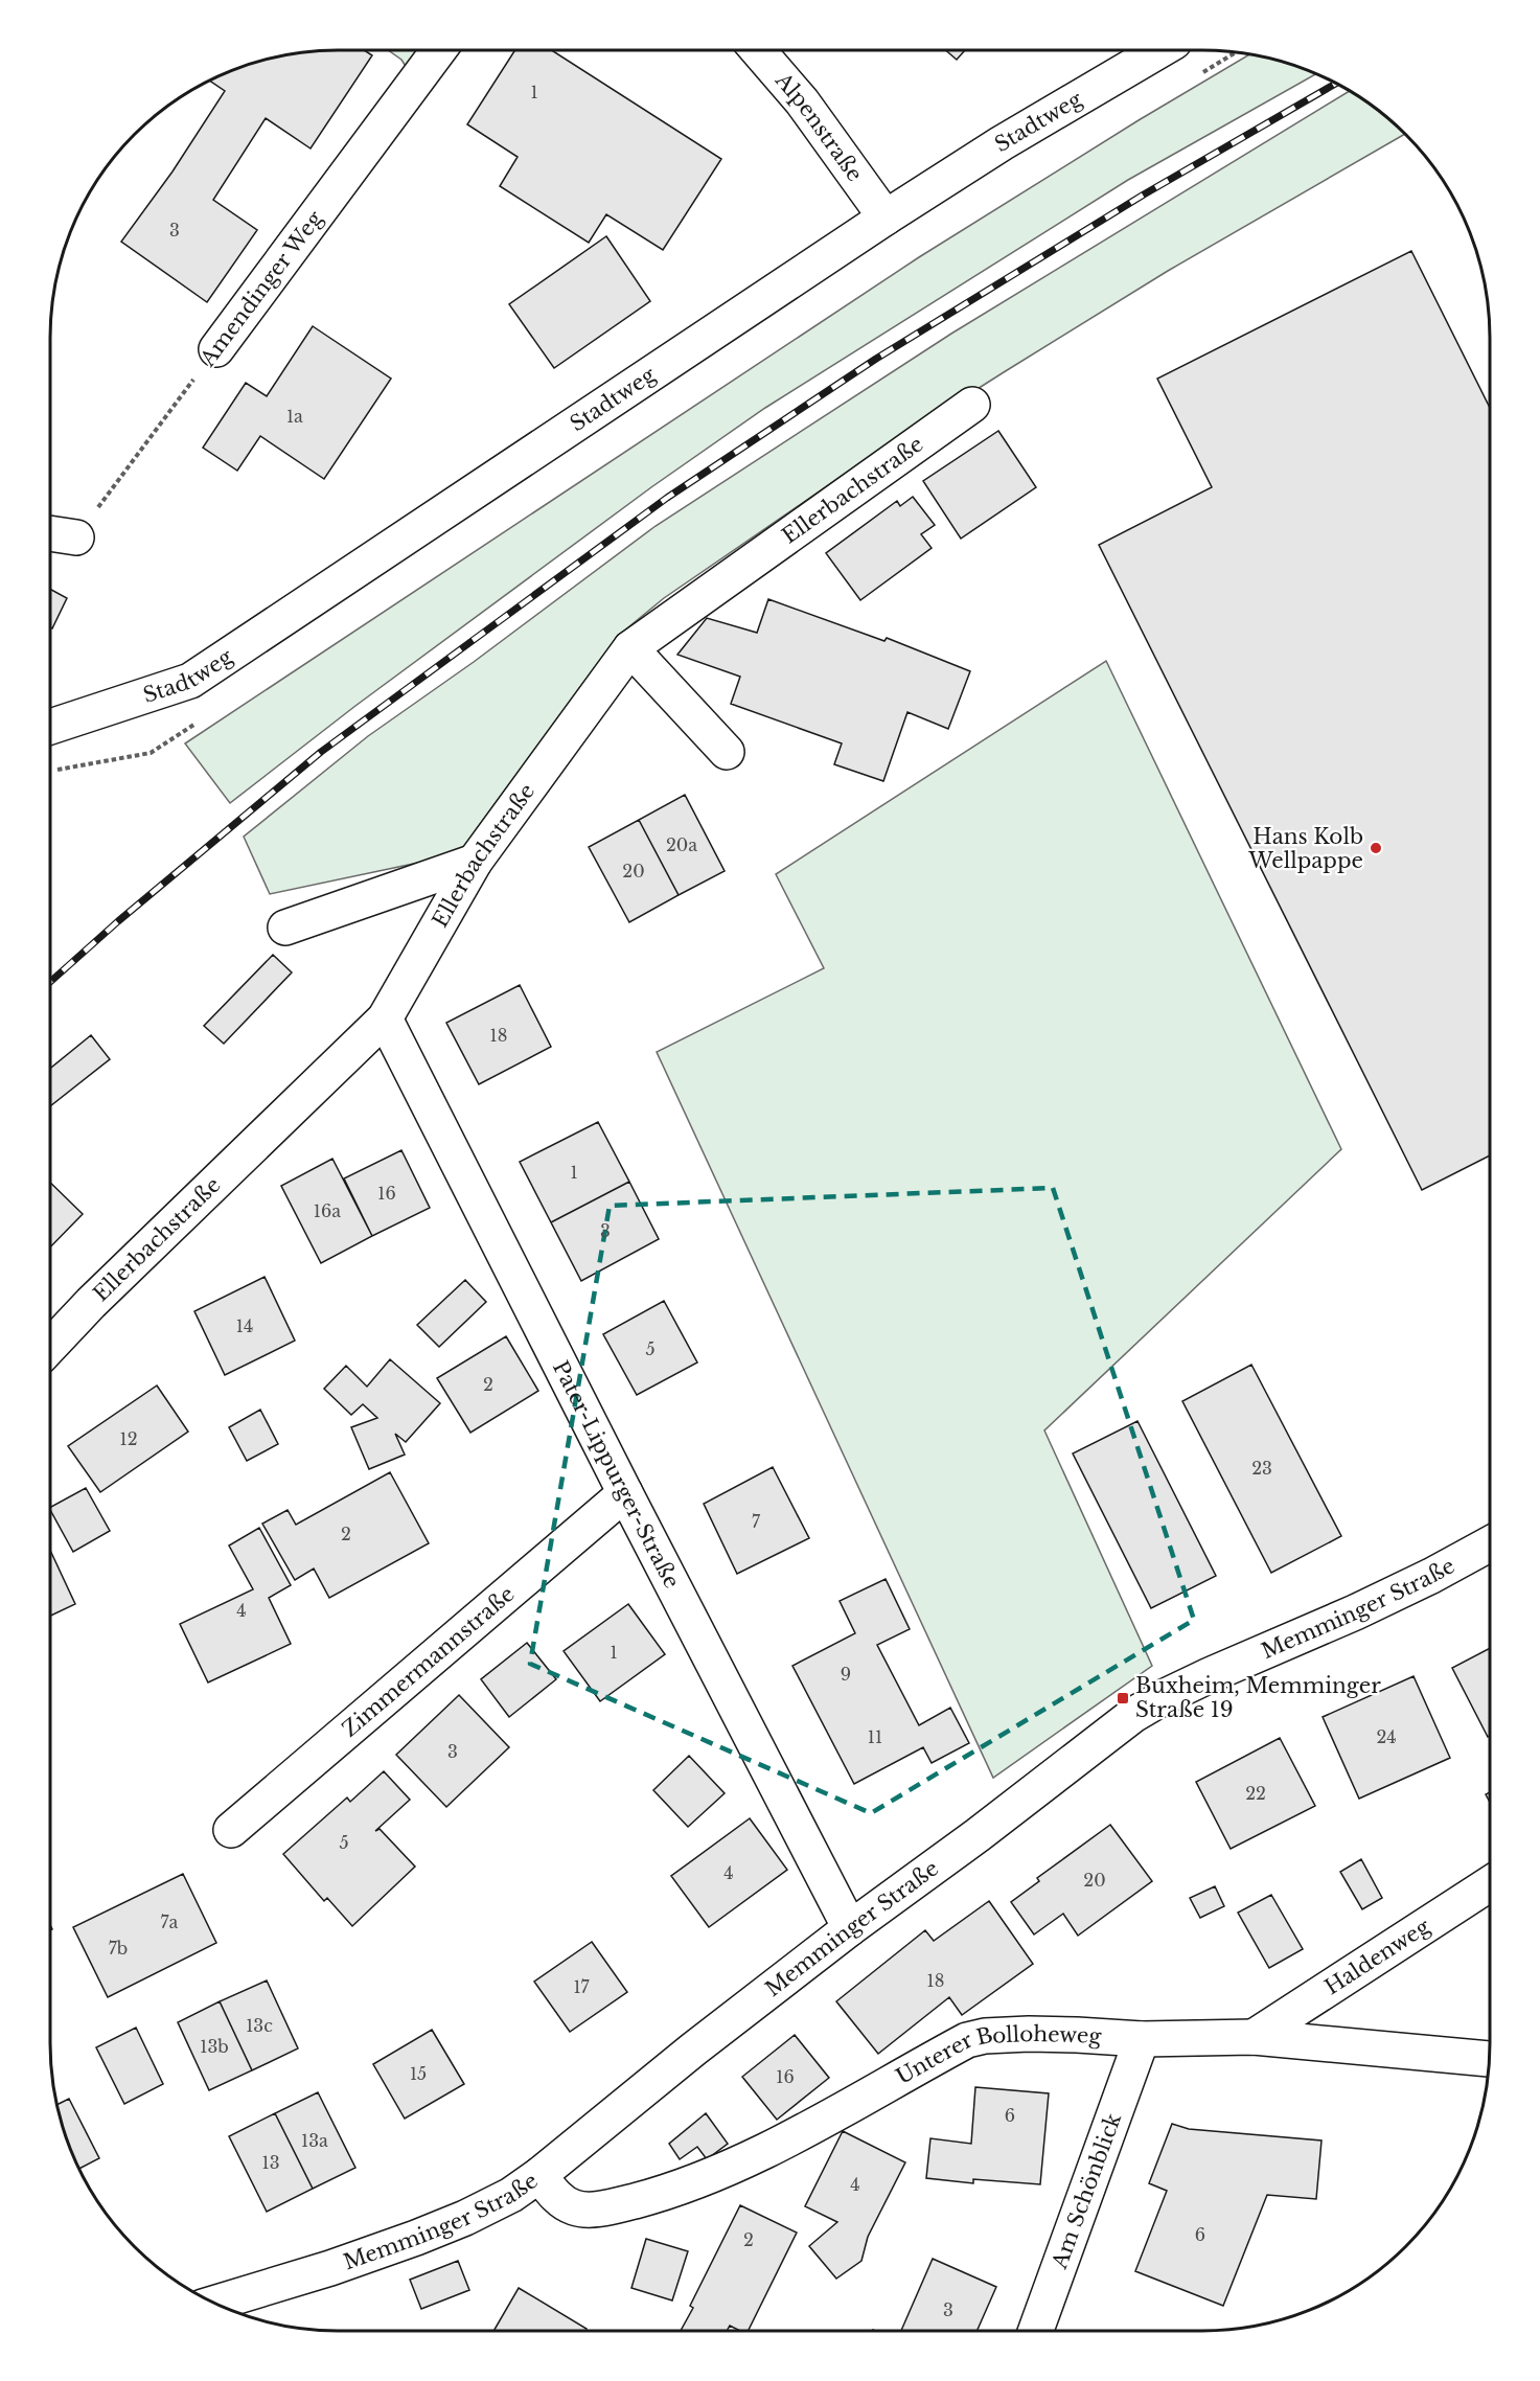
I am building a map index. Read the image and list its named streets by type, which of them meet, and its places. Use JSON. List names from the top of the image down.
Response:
{
  "streets": {
    "street": [
      "Stadtweg",
      "Alpenstraße",
      "Amendinger Weg",
      "Ellerbachstraße",
      "Pater-Lippurger-Straße",
      "Memminger Straße",
      "Zimmermannstraße",
      "Haldenweg",
      "Unterer Bolloheweg",
      "Am Schönblick"
    ]
  },
  "crossings": [
    ["Stadtweg", "Alpenstraße"],
    ["Ellerbachstraße", "Pater-Lippurger-Straße"],
    ["Pater-Lippurger-Straße", "Memminger Straße"],
    ["Pater-Lippurger-Straße", "Zimmermannstraße"],
    ["Memminger Straße", "Unterer Bolloheweg"],
    ["Haldenweg", "Unterer Bolloheweg"],
    ["Unterer Bolloheweg", "Am Schönblick"]
  ],
  "places": {
    "other": ["Hans Kolb Wellpappe"],
    "transit": ["Buxheim, Memminger Straße 19"]
  },
  "house_numbers": [
    "1",
    "3",
    "1a",
    "20a",
    "20",
    "18",
    "1",
    "16",
    "16a",
    "3",
    "14",
    "5",
    "2",
    "12",
    "23",
    "7",
    "2",
    "4",
    "1",
    "9",
    "11",
    "24",
    "3",
    "22",
    "5",
    "4",
    "20",
    "7a",
    "7b",
    "18",
    "17",
    "13c",
    "13b",
    "15",
    "16",
    "6",
    "13a",
    "13",
    "4",
    "6",
    "2",
    "3"
  ]
}
